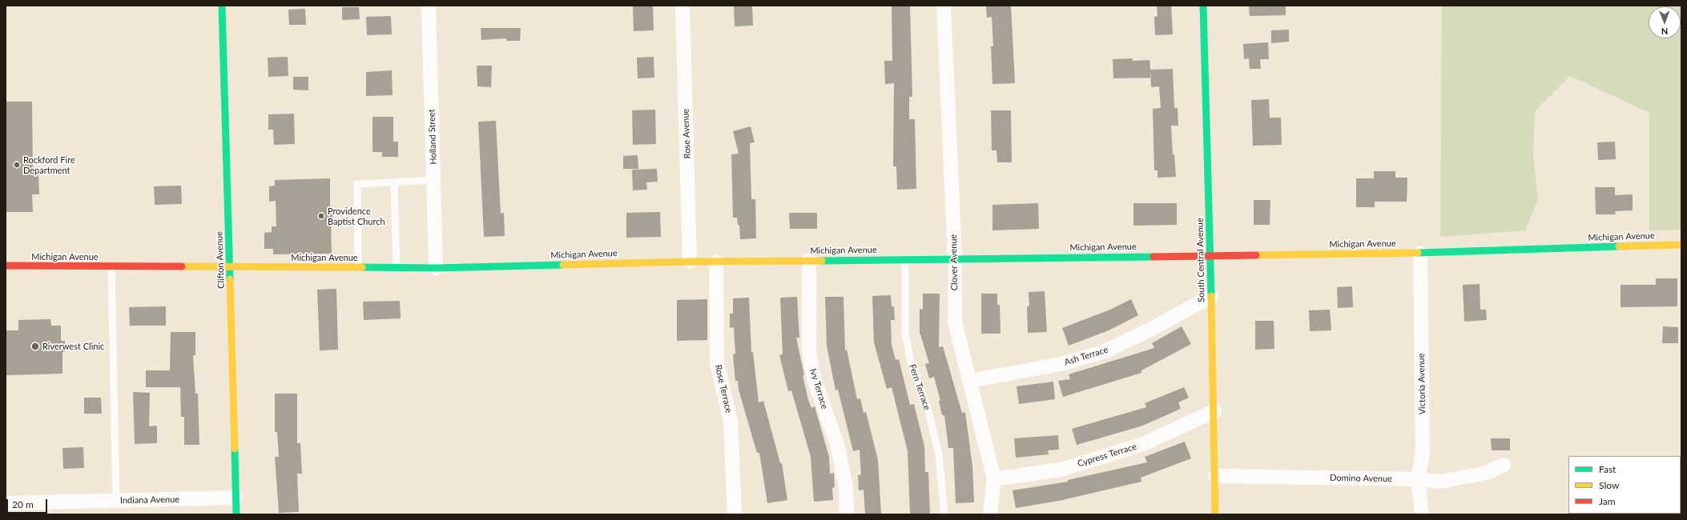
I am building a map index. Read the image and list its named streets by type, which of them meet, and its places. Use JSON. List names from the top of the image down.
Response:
{
  "streets": {
    "main road": ["Michigan Avenue", "Clifton Avenue", "South Central Avenue"],
    "street": [
      "Rose Avenue",
      "Holland Street",
      "Clover Avenue",
      "Ash Terrace",
      "Victoria Avenue",
      "Rose Terrace",
      "Ivy Terrace",
      "Cypress Terrace",
      "Domino Avenue",
      "Indiana Avenue"
    ],
    "lane": ["Fern Terrace"]
  },
  "crossings": [
    ["Rose Avenue", "Michigan Avenue"],
    ["Holland Street", "Michigan Avenue"],
    ["Michigan Avenue", "Clifton Avenue"],
    ["Michigan Avenue", "South Central Avenue"],
    ["Michigan Avenue", "Clover Avenue"],
    ["Michigan Avenue", "Victoria Avenue"],
    ["Michigan Avenue", "Fern Terrace"],
    ["Michigan Avenue", "Rose Terrace"],
    ["Michigan Avenue", "Ivy Terrace"],
    ["Clifton Avenue", "Indiana Avenue"],
    ["South Central Avenue", "Ash Terrace"],
    ["South Central Avenue", "Cypress Terrace"],
    ["South Central Avenue", "Domino Avenue"],
    ["Clover Avenue", "Ash Terrace"],
    ["Clover Avenue", "Cypress Terrace"],
    ["Victoria Avenue", "Domino Avenue"]
  ],
  "places": ["Rockford Fire Department", "Providence Baptist Church", "Riverwest Clinic"],
  "legend": ["Fast", "Slow", "Jam"],
  "scale_bar": "20 m",
  "north": "bottom"
}
